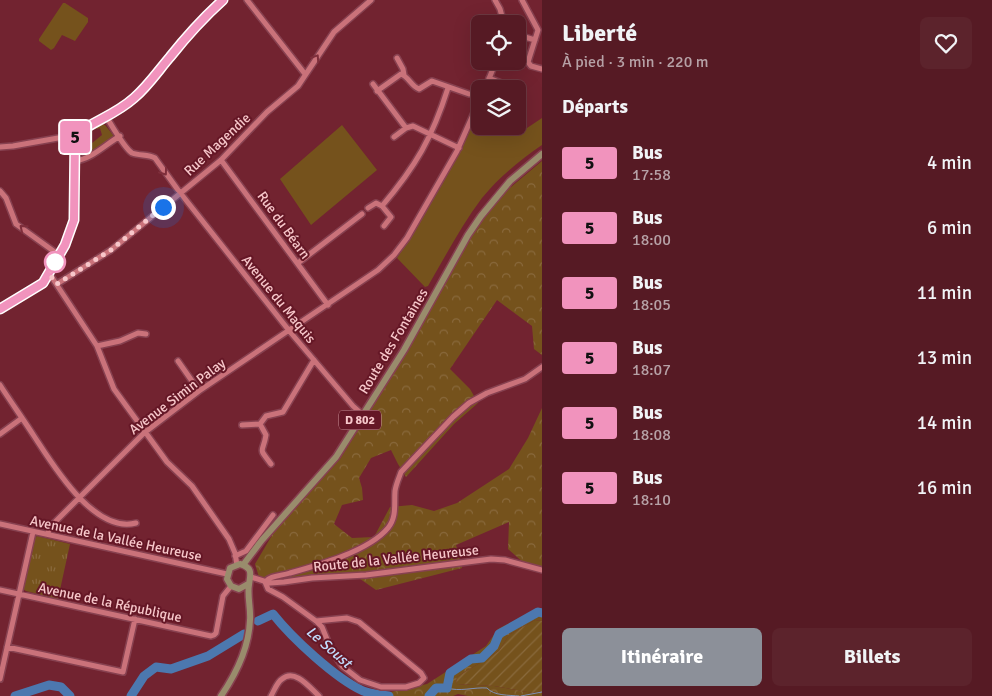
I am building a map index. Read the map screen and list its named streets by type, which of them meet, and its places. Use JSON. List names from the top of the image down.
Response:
{
  "streets": {
    "main road": ["Route des Fontaines", "D 802"],
    "street": [
      "Rue Magendie",
      "Rue du Béarn",
      "Avenue du Maquis",
      "Avenue Simin Palay",
      "Avenue de la Vallée Heureuse",
      "Route de la Vallée Heureuse",
      "Avenue de la République"
    ]
  },
  "crossings": [
    ["Rue Magendie", "Rue du Béarn"],
    ["Rue Magendie", "Avenue du Maquis"],
    ["Rue du Béarn", "Avenue Simin Palay"],
    ["Avenue du Maquis", "Route des Fontaines"],
    ["Avenue du Maquis", "Avenue Simin Palay"],
    ["Route des Fontaines", "Avenue de la Vallée Heureuse"],
    ["Route des Fontaines", "Route de la Vallée Heureuse"],
    ["Route des Fontaines", "Avenue de la République"],
    ["Avenue Simin Palay", "Avenue de la Vallée Heureuse"],
    ["Avenue de la Vallée Heureuse", "Route de la Vallée Heureuse"],
    ["Avenue de la Vallée Heureuse", "Avenue de la République"],
    ["Route de la Vallée Heureuse", "Avenue de la République"]
  ],
  "water": ["Le Soust"],
  "lines": ["bus line 5"],
  "page": {
    "on_map": "5",
    "heading": [
      ["Liberté", "À pied · 3 min · 220 m"],
      "Départs"
    ],
    "list": [
      {
        "mark": "5",
        "name": "Bus",
        "note": "17:58",
        "value": "4 min"
      },
      {
        "mark": "5",
        "name": "Bus",
        "note": "18:00",
        "value": "6 min"
      },
      {
        "mark": "5",
        "name": "Bus",
        "note": "18:05",
        "value": "11 min"
      },
      {
        "mark": "5",
        "name": "Bus",
        "note": "18:07",
        "value": "13 min"
      },
      {
        "mark": "5",
        "name": "Bus",
        "note": "18:08",
        "value": "14 min"
      },
      {
        "mark": "5",
        "name": "Bus",
        "note": "18:10",
        "value": "16 min"
      }
    ],
    "buttons": ["Itinéraire", "Billets"]
  }
}
